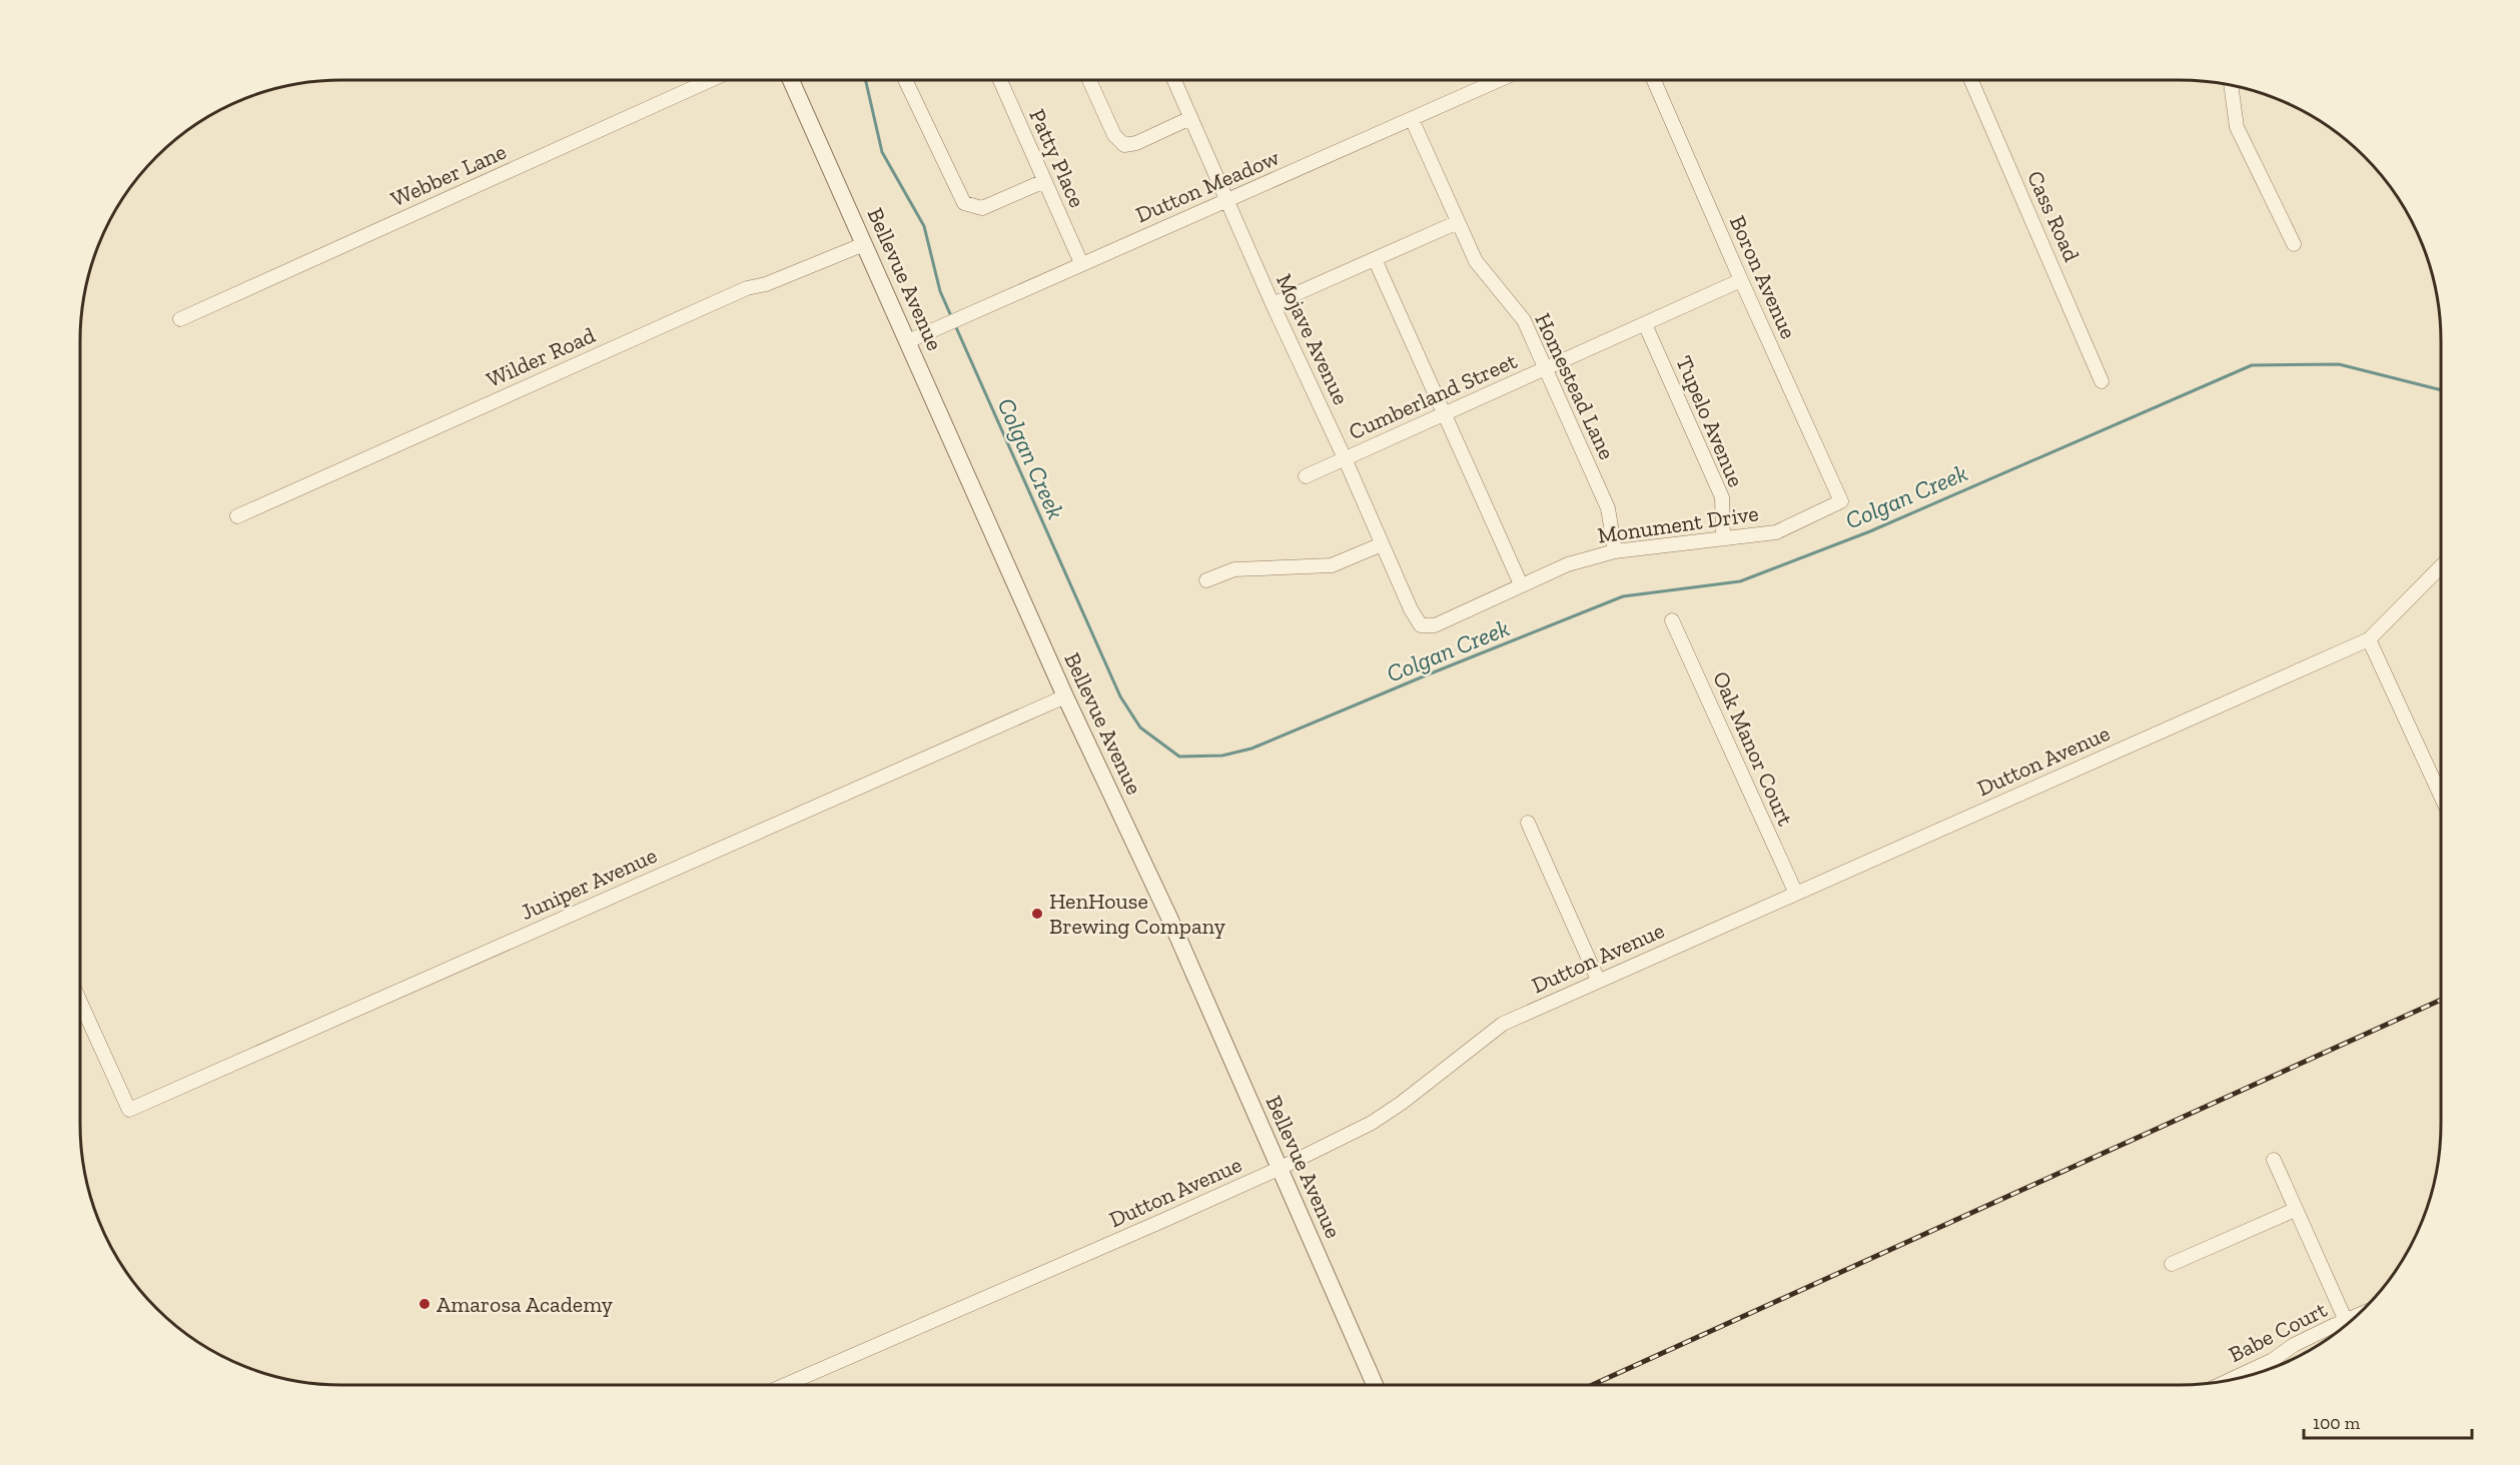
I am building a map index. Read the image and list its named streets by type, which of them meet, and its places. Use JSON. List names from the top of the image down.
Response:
{
  "streets": {
    "street": [
      "Patty Place",
      "Webber Lane",
      "Dutton Meadow",
      "Cass Road",
      "Boron Avenue",
      "Bellevue Avenue",
      "Mojave Avenue",
      "Wilder Road",
      "Homestead Lane",
      "Cumberland Street",
      "Tupelo Avenue",
      "Monument Drive",
      "Oak Manor Court",
      "Dutton Avenue",
      "Juniper Avenue",
      "Babe Court"
    ]
  },
  "crossings": [
    ["Patty Place", "Dutton Meadow"],
    ["Dutton Meadow", "Bellevue Avenue"],
    ["Dutton Meadow", "Mojave Avenue"],
    ["Dutton Meadow", "Homestead Lane"],
    ["Boron Avenue", "Cumberland Street"],
    ["Boron Avenue", "Monument Drive"],
    ["Bellevue Avenue", "Wilder Road"],
    ["Bellevue Avenue", "Dutton Avenue"],
    ["Bellevue Avenue", "Juniper Avenue"],
    ["Mojave Avenue", "Cumberland Street"],
    ["Mojave Avenue", "Monument Drive"],
    ["Homestead Lane", "Cumberland Street"],
    ["Homestead Lane", "Monument Drive"],
    ["Cumberland Street", "Tupelo Avenue"],
    ["Tupelo Avenue", "Monument Drive"],
    ["Oak Manor Court", "Dutton Avenue"]
  ],
  "water": ["Colgan Creek"],
  "places": ["HenHouse Brewing Company", "Amarosa Academy"],
  "scale_bar": "100 m"
}
